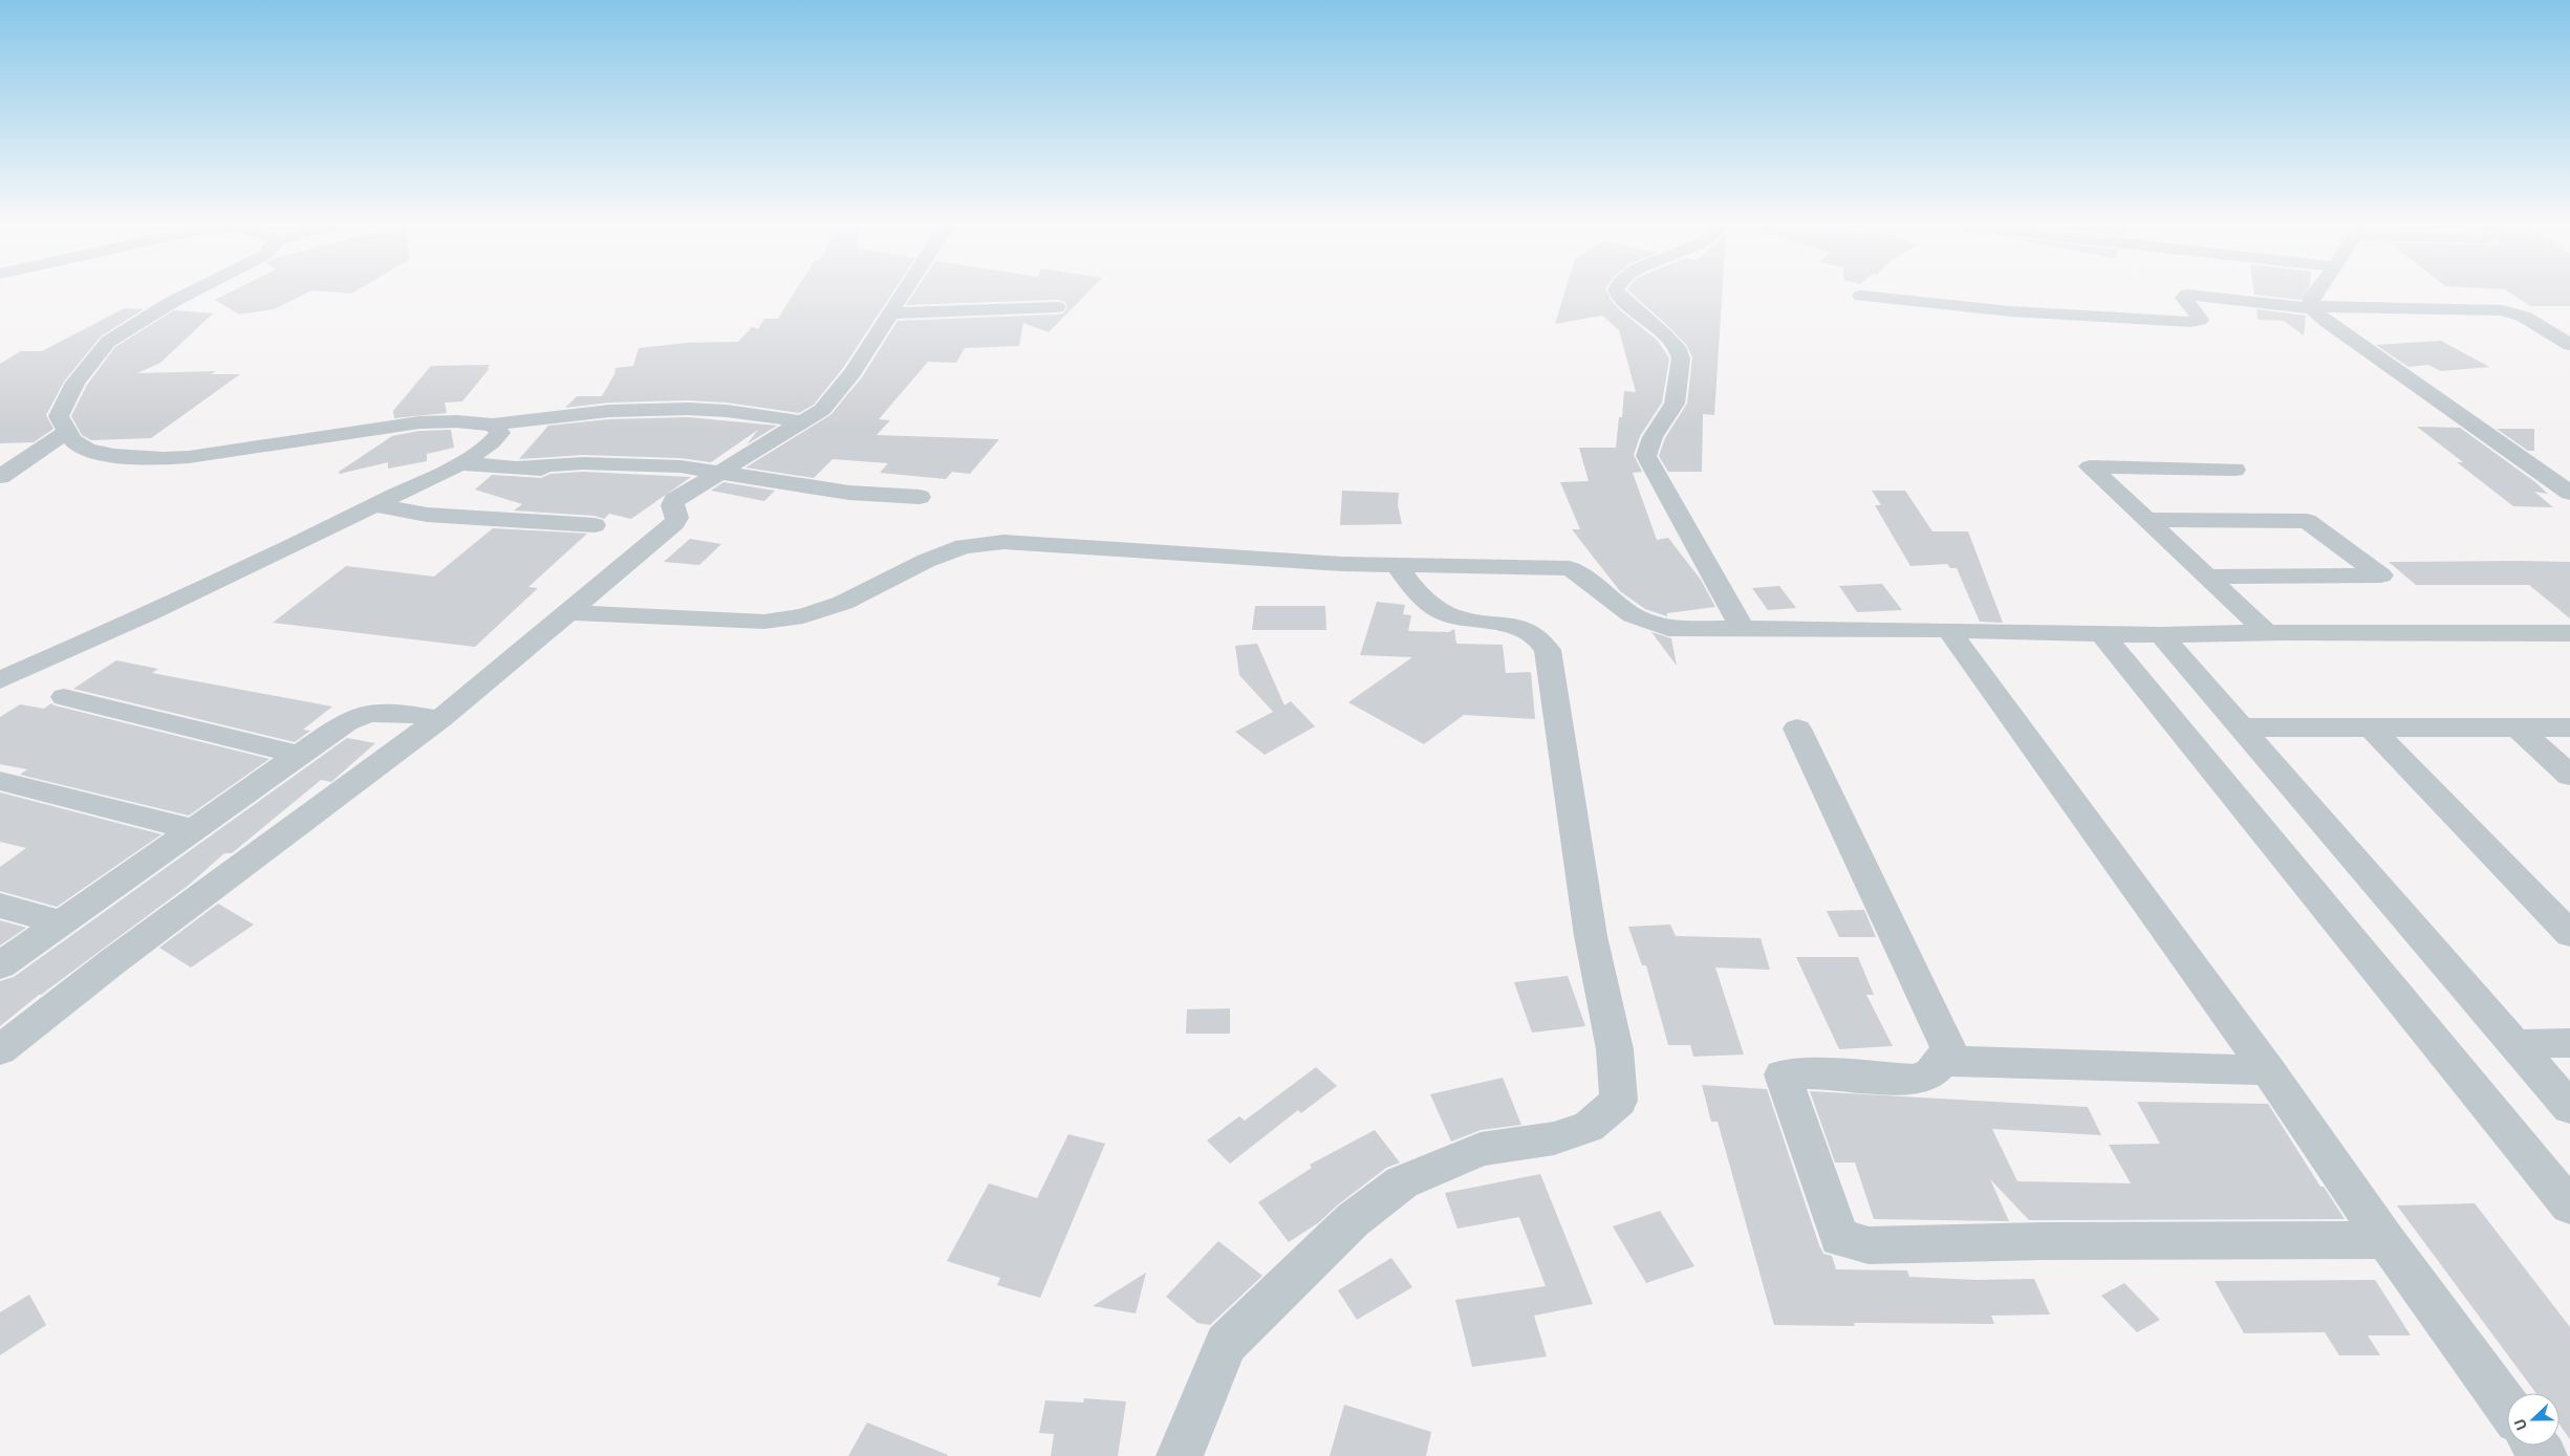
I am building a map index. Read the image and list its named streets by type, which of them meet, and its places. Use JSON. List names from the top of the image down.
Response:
{
  "north": "left"
}
